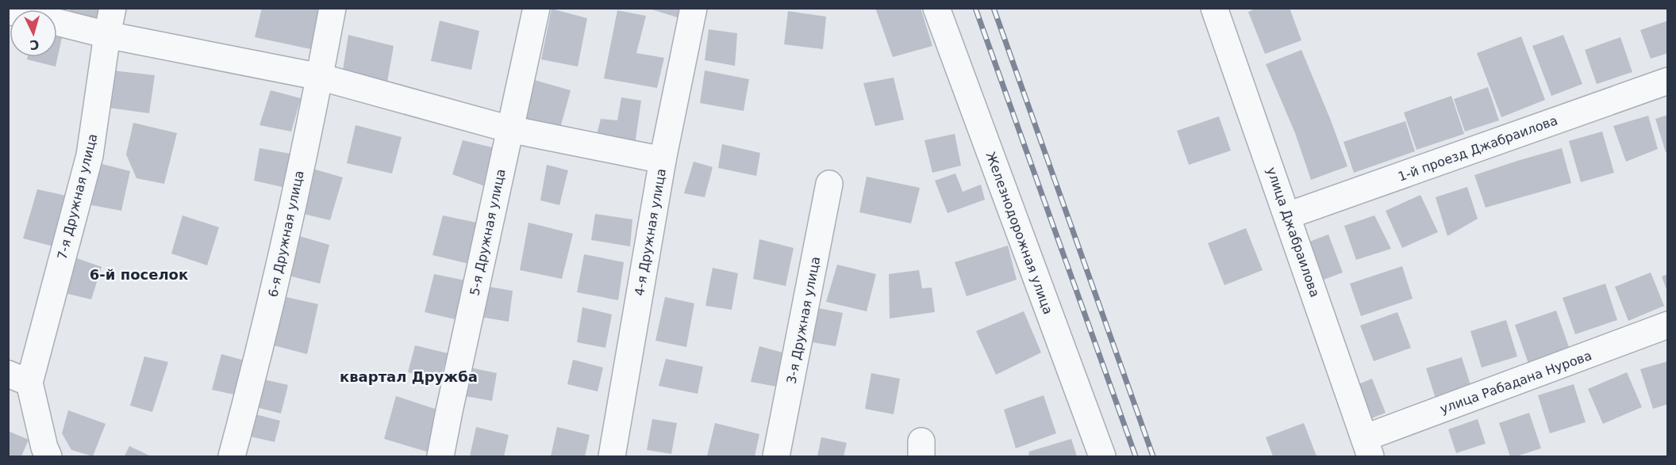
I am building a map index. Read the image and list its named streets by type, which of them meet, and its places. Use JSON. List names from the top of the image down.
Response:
{
  "streets": {
    "street": [
      "1-й проезд Джабраилова",
      "7-я Дружная улица",
      "5-я Дружная улица",
      "4-я Дружная улица",
      "улица Джабраилова",
      "Железнодорожная улица",
      "6-я Дружная улица",
      "3-я Дружная улица",
      "улица Рабадана Нурова"
    ]
  },
  "crossings": [
    ["1-й проезд Джабраилова", "улица Джабраилова"],
    ["улица Джабраилова", "улица Рабадана Нурова"]
  ],
  "districts": ["6-й поселок", "квартал Дружба"],
  "north": "bottom"
}
